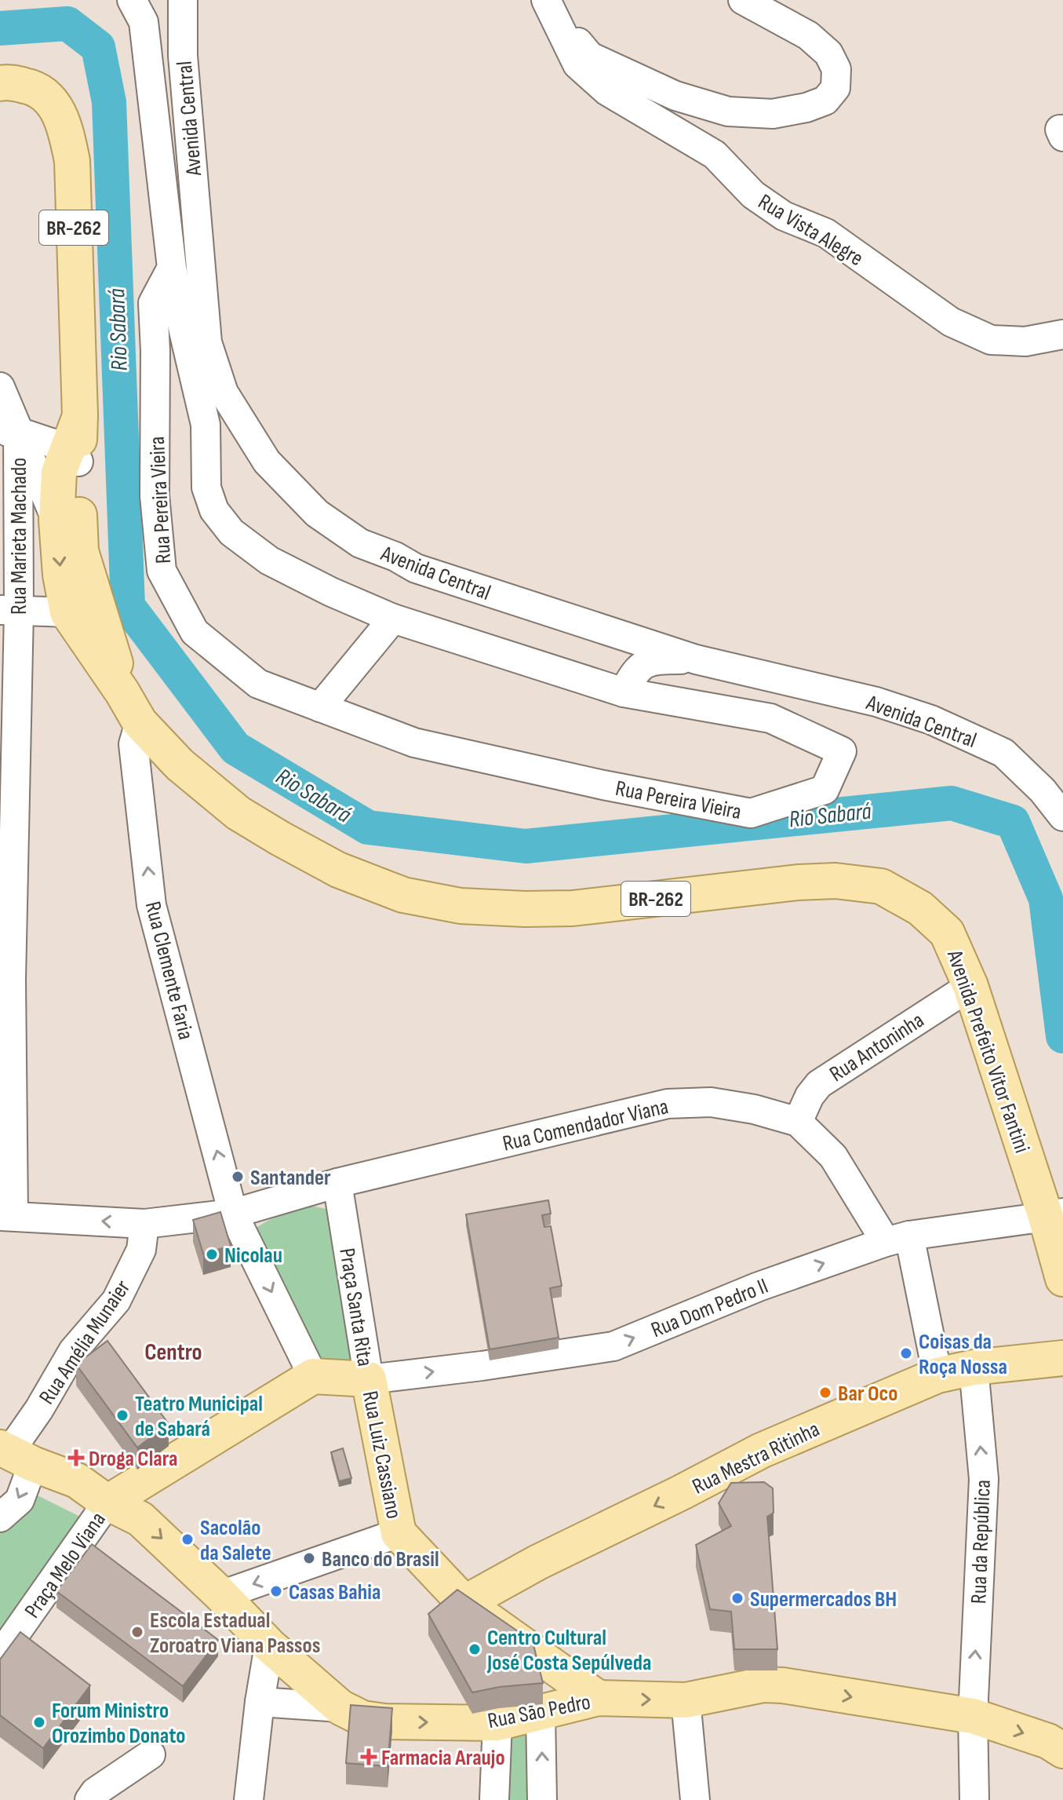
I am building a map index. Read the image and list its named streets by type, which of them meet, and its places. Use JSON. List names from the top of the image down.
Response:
{
  "streets": {
    "main road": [
      "BR-262",
      "Avenida Prefeito Vitor Fantini",
      "Praça Santa Rita",
      "Rua Luiz Cassiano",
      "Rua Mestra Ritinha",
      "Praça Melo Viana",
      "Rua São Pedro"
    ],
    "street": [
      "Avenida Central",
      "Rua Vista Alegre",
      "Rua Pereira Vieira",
      "Rua Marieta Machado",
      "Rua Clemente Faria",
      "Rua Antoninha",
      "Rua Comendador Viana",
      "Rua Dom Pedro II",
      "Rua Amélia Munaier",
      "Rua da República"
    ]
  },
  "crossings": [
    ["Rua Clemente Faria", "Avenida Prefeito Vitor Fantini"],
    ["Rua Antoninha", "Avenida Prefeito Vitor Fantini"],
    ["Rua Antoninha", "Rua Comendador Viana"],
    ["Avenida Prefeito Vitor Fantini", "Rua Dom Pedro II"],
    ["Rua Comendador Viana", "Praça Santa Rita"],
    ["Rua Comendador Viana", "Rua Dom Pedro II"],
    ["Praça Santa Rita", "Rua Dom Pedro II"],
    ["Praça Santa Rita", "Rua Luiz Cassiano"],
    ["Rua Dom Pedro II", "Rua Luiz Cassiano"],
    ["Rua Amélia Munaier", "Praça Melo Viana"],
    ["Rua Luiz Cassiano", "Rua Mestra Ritinha"],
    ["Rua Luiz Cassiano", "Rua São Pedro"],
    ["Rua Mestra Ritinha", "Rua da República"],
    ["Rua da República", "Rua São Pedro"],
    ["Praça Melo Viana", "Rua São Pedro"]
  ],
  "one_way": [
    "Rua Clemente Faria",
    "Rua Dom Pedro II",
    "Rua Mestra Ritinha",
    "Rua da República",
    "Rua São Pedro"
  ],
  "districts": ["Centro"],
  "water": ["Rio Sabará"],
  "places": {
    "other": [
      "Santander",
      "Nicolau",
      "Coisas da Roça Nossa",
      "Bar Oco",
      "Teatro Municipal de Sabará",
      "Sacolão da Salete",
      "Banco do Brasil",
      "Casas Bahia",
      "Supermercados BH",
      "Escola Estadual Zoroatro Viana Passos",
      "Centro Cultural José Costa Sepúlveda",
      "Forum Ministro Orozimbo Donato"
    ],
    "health": ["Droga Clara", "Farmacia Araujo"]
  }
}
